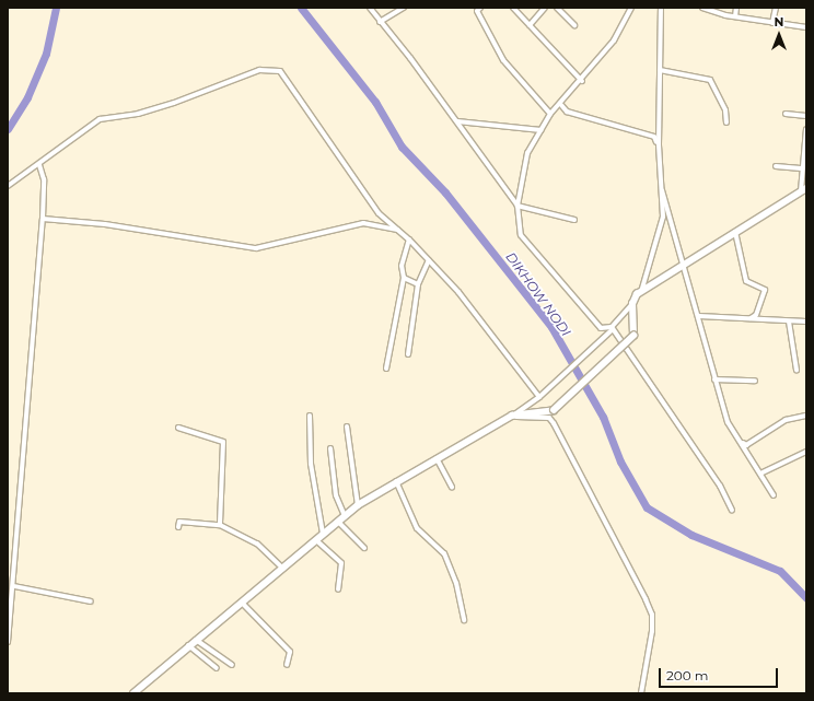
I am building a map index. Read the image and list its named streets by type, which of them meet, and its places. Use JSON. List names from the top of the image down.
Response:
{
  "water": ["DIKHOW NODI"],
  "scale_bar": "200 m",
  "north": "top"
}
